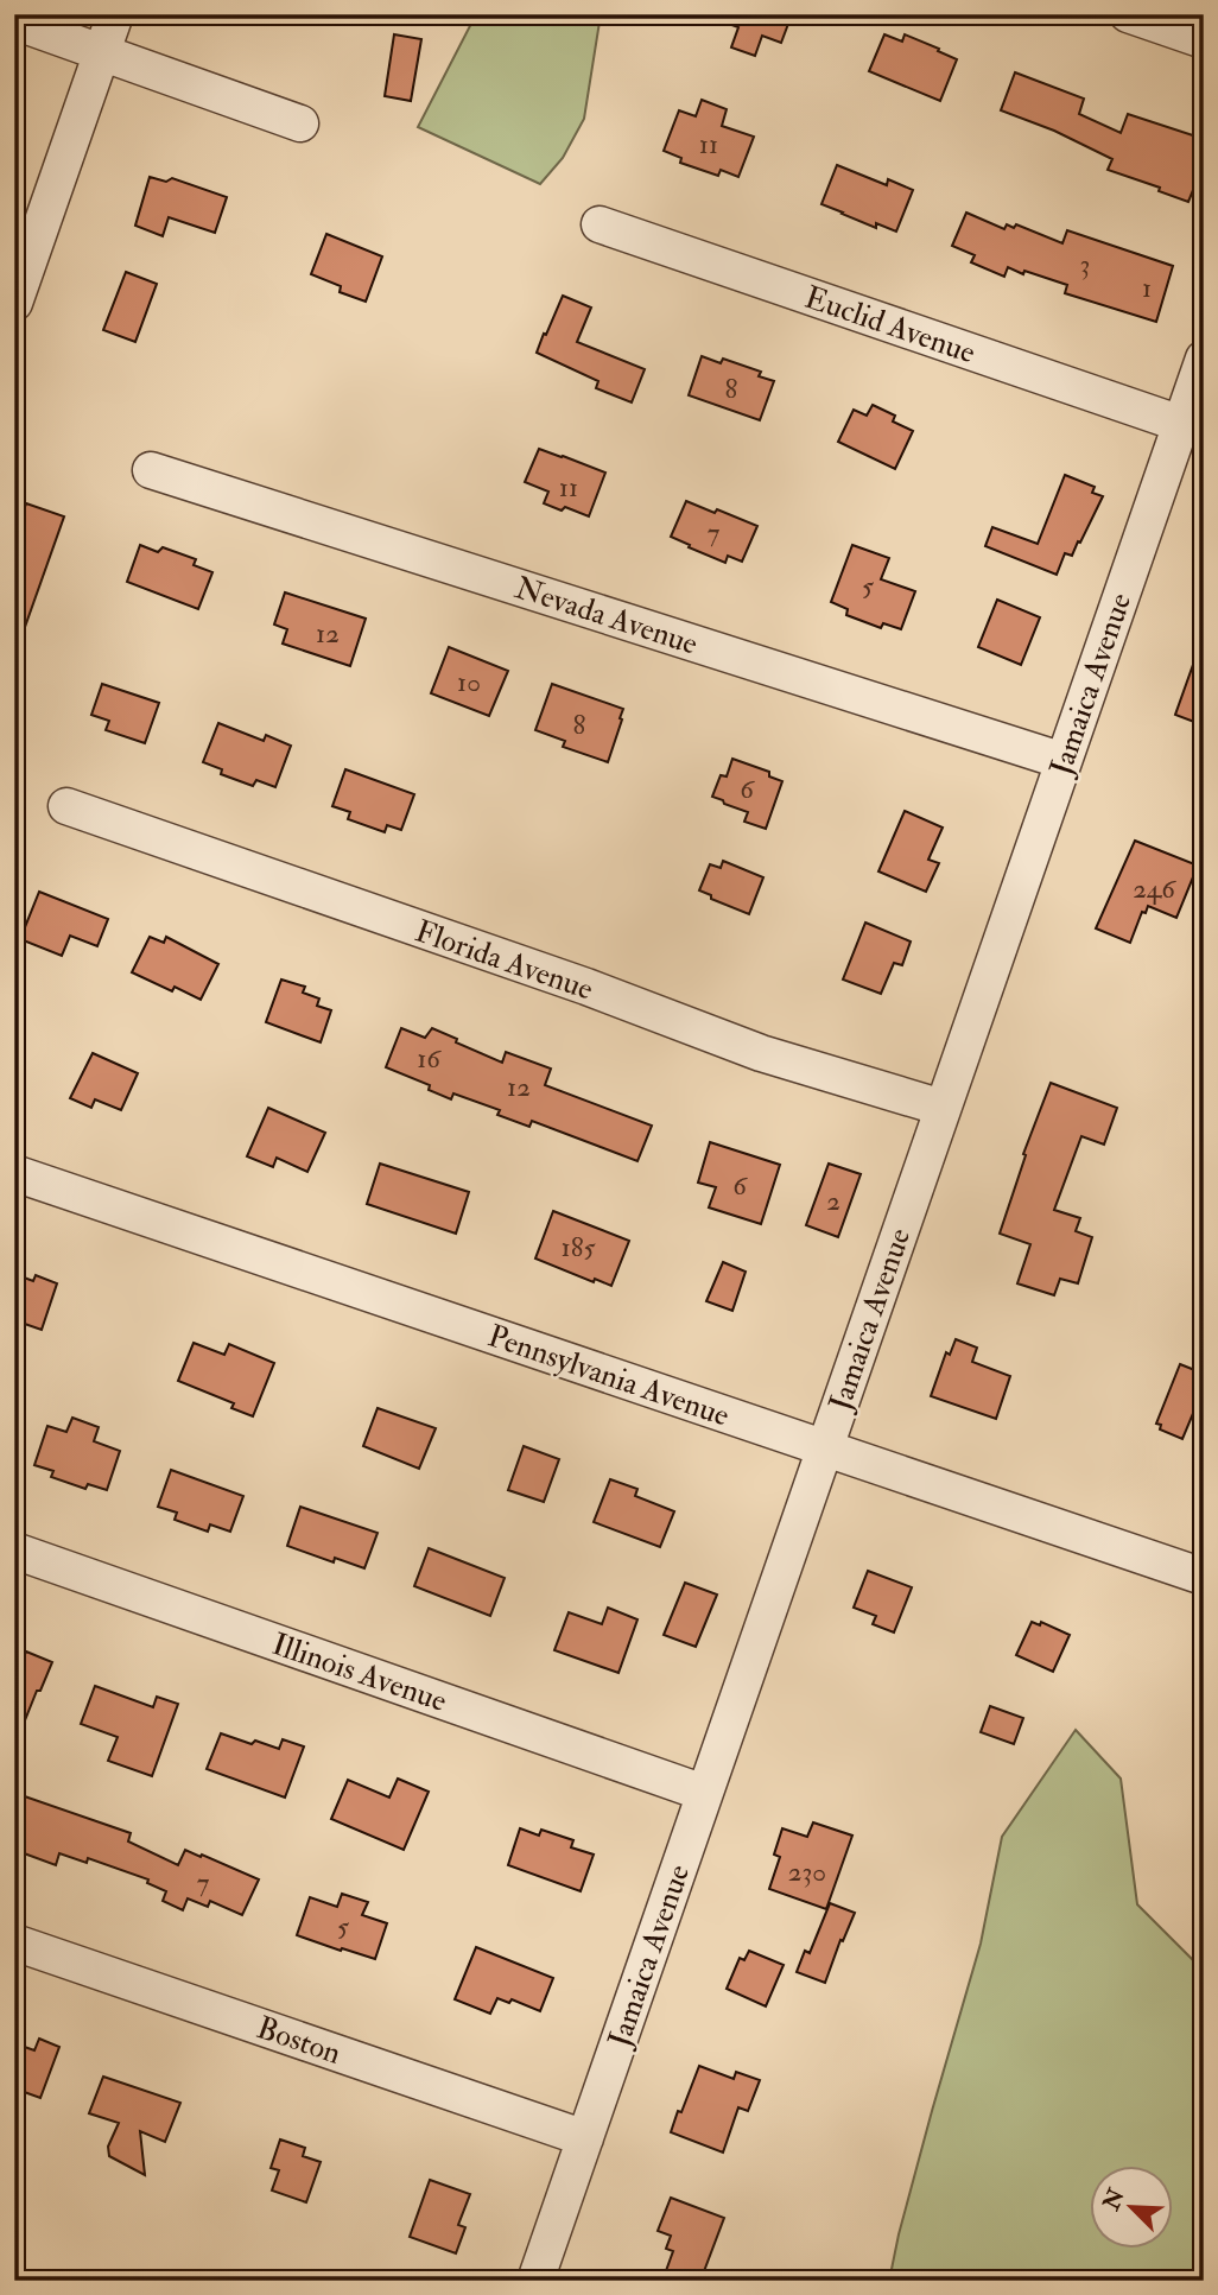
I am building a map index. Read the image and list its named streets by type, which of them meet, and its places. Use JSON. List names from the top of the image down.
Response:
{
  "streets": {
    "street": [
      "Euclid Avenue",
      "Nevada Avenue",
      "Jamaica Avenue",
      "Florida Avenue",
      "Pennsylvania Avenue",
      "Illinois Avenue",
      "Boston"
    ]
  },
  "crossings": [
    ["Euclid Avenue", "Jamaica Avenue"],
    ["Nevada Avenue", "Jamaica Avenue"],
    ["Jamaica Avenue", "Florida Avenue"],
    ["Jamaica Avenue", "Pennsylvania Avenue"],
    ["Jamaica Avenue", "Illinois Avenue"],
    ["Jamaica Avenue", "Boston"]
  ],
  "house_numbers": [
    "11",
    "3",
    "1",
    "8",
    "11",
    "7",
    "5",
    "12",
    "10",
    "8",
    "6",
    "246",
    "16",
    "12",
    "6",
    "2",
    "185",
    "230",
    "7",
    "5"
  ],
  "north": "top left"
}
